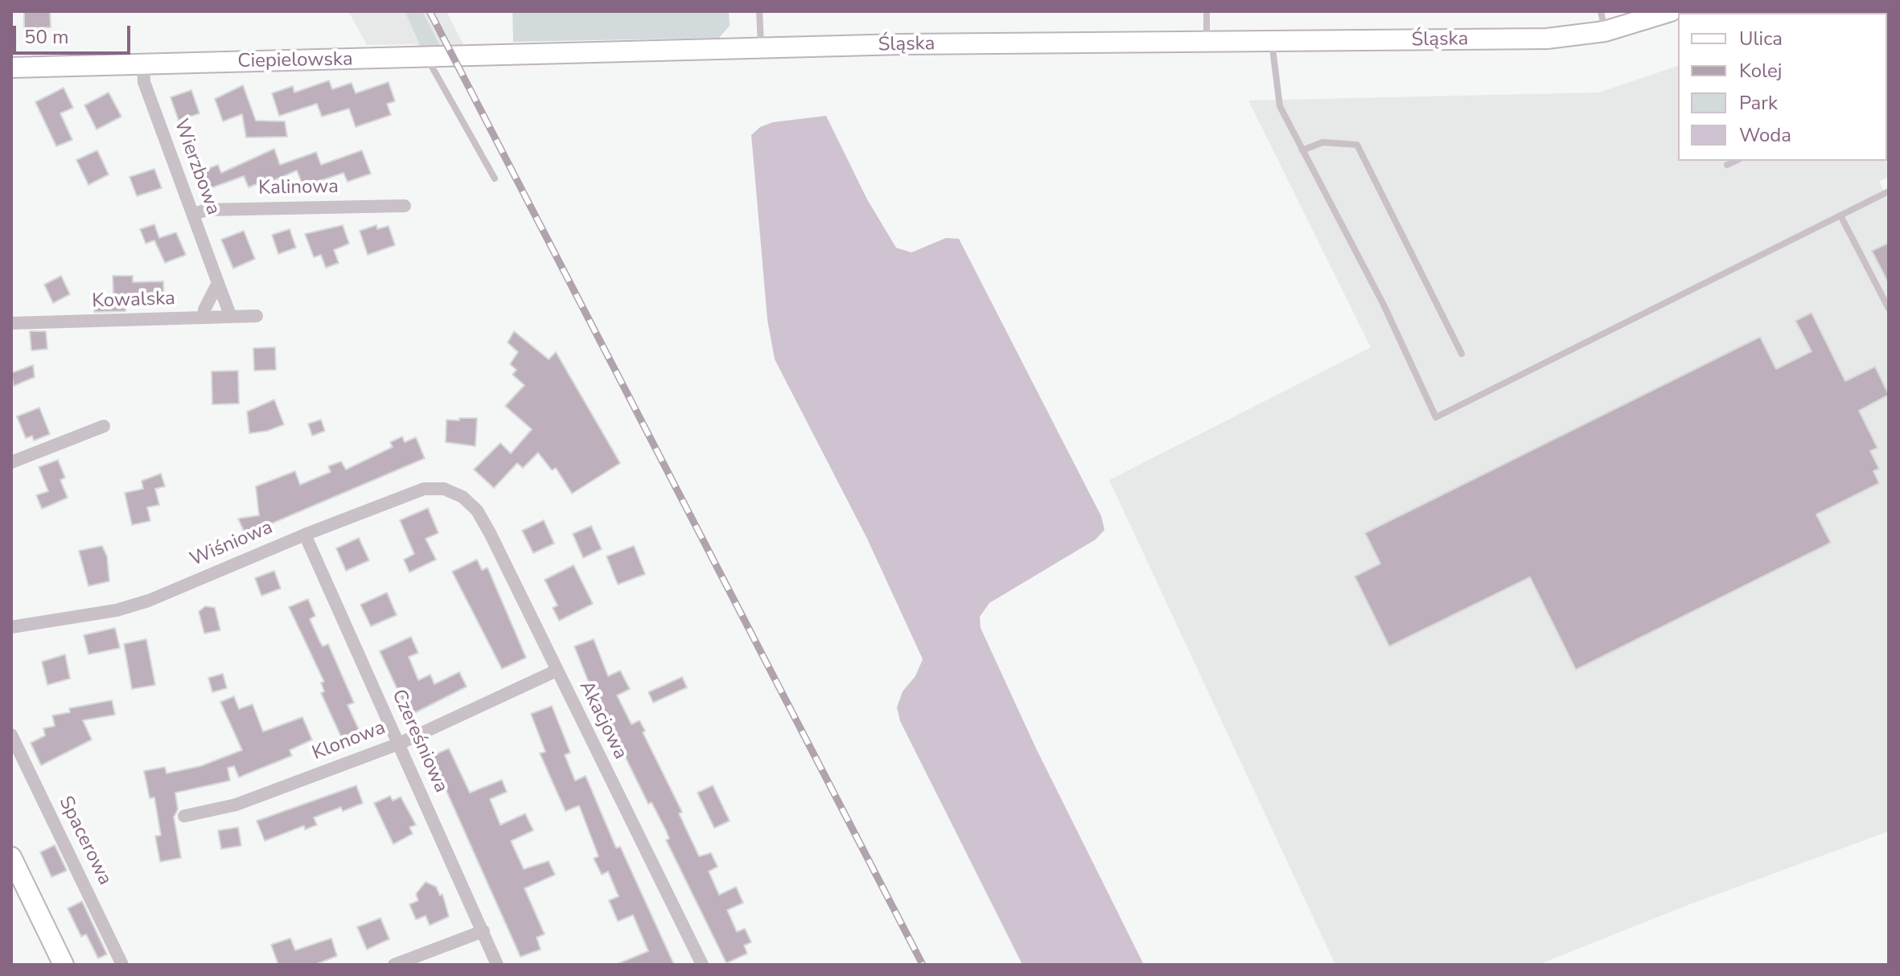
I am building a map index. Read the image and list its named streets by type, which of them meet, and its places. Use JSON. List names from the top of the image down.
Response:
{
  "streets": {
    "street": [
      "Śląska",
      "Ciepielowska",
      "Wierzbowa",
      "Kalinowa",
      "Kowalska",
      "Wiśniowa",
      "Akacjowa",
      "Klonowa",
      "Czereśniowa",
      "Spacerowa"
    ]
  },
  "crossings": [
    ["Śląska", "Ciepielowska"],
    ["Ciepielowska", "Wierzbowa"],
    ["Wierzbowa", "Kalinowa"],
    ["Wierzbowa", "Kowalska"],
    ["Wiśniowa", "Akacjowa"],
    ["Wiśniowa", "Czereśniowa"],
    ["Akacjowa", "Klonowa"],
    ["Klonowa", "Czereśniowa"]
  ],
  "legend": [
    "Ulica",
    "Kolej",
    "Park",
    "Woda"
  ],
  "scale_bar": "50 m"
}
